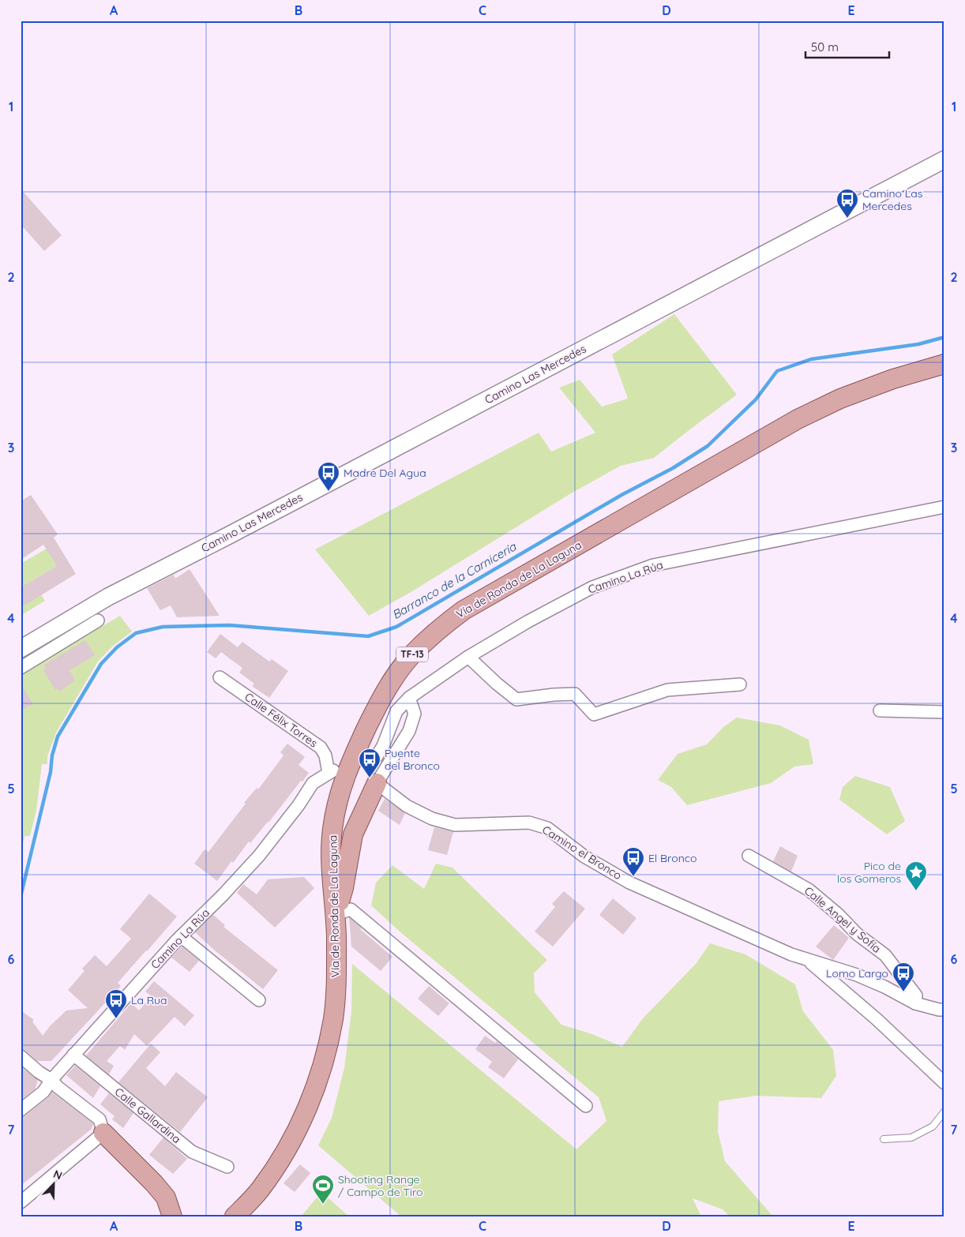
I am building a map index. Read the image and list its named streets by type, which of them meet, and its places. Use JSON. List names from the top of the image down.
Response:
{
  "streets": {
    "main road": ["Camino Las Mercedes", "Vía de Ronda de La Laguna", "TF-13"],
    "street": [
      "Camino La Rúa",
      "Calle Félix Torres",
      "Camino el Bronco",
      "Calle Angel y Sofía",
      "Calle Gallardina"
    ]
  },
  "crossings": [
    ["Camino La Rúa", "Calle Félix Torres"],
    ["Camino La Rúa", "Calle Gallardina"],
    ["Camino el Bronco", "Calle Angel y Sofía"]
  ],
  "water": ["Barranco de la Carnicería"],
  "places": {
    "bus stop": [
      "Camino Las Mercedes",
      "Madre Del Agua",
      "Puente del Bronco",
      "El Bronco",
      "Lomo Largo",
      "La Rua"
    ],
    "place": ["Pico de los Gomeros"],
    "sports": ["Shooting Range / Campo de Tiro"]
  },
  "scale_bar": "50 m",
  "north": "top right",
  "grid": {
    "columns": [
      "A",
      "B",
      "C",
      "D",
      "E"
    ],
    "rows": [
      "1",
      "2",
      "3",
      "4",
      "5",
      "6",
      "7"
    ]
  }
}
